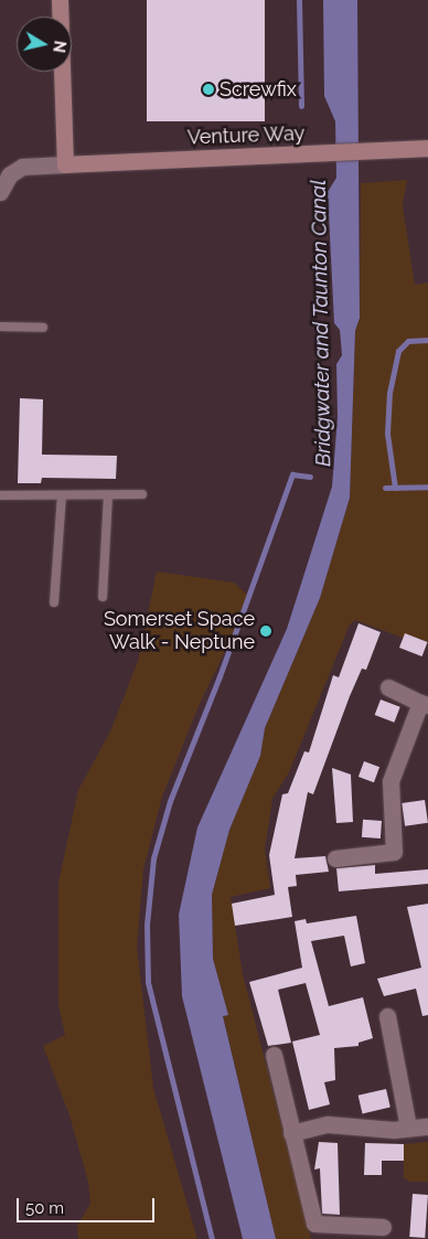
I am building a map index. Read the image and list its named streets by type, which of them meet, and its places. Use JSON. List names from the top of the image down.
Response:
{
  "streets": {
    "street": ["Venture Way"]
  },
  "water": ["Bridgwater and Taunton Canal"],
  "places": ["Screwfix", "Somerset Space Walk - Neptune"],
  "scale_bar": "50 m",
  "north": "right"
}
